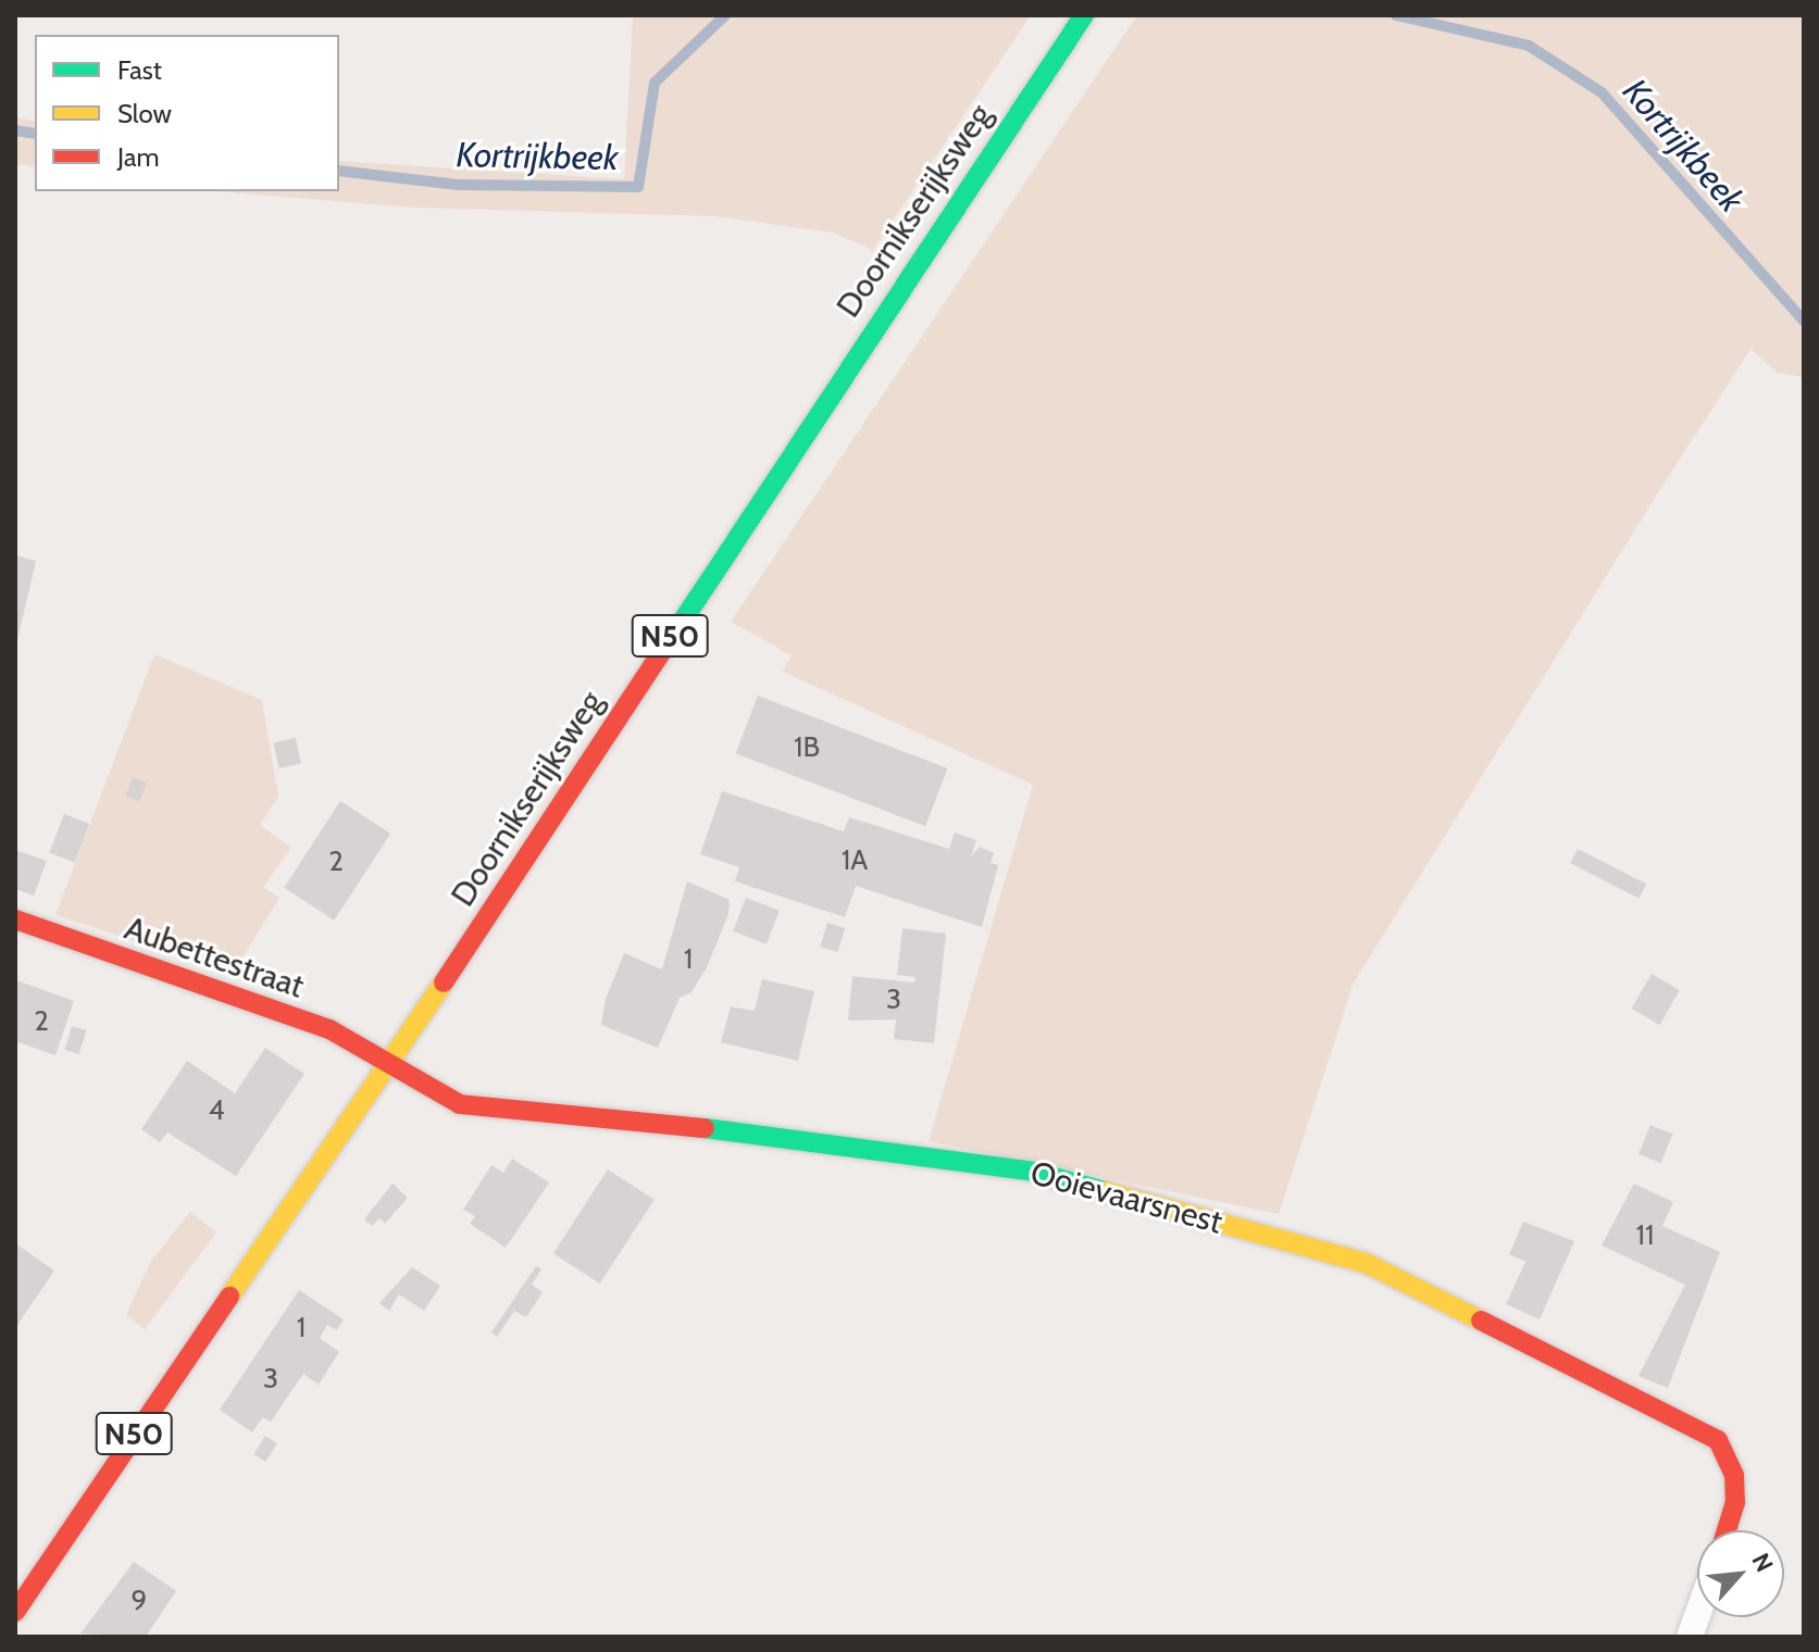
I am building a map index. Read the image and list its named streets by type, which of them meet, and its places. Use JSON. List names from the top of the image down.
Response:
{
  "streets": {
    "main road": [
      "Doornikserijksweg",
      "N50",
      "Aubettestraat",
      "Ooievaarsnest"
    ]
  },
  "crossings": [
    ["Doornikserijksweg", "Aubettestraat"],
    ["Doornikserijksweg", "Ooievaarsnest"],
    ["Aubettestraat", "Ooievaarsnest"]
  ],
  "water": ["Kortrijkbeek"],
  "house_numbers": [
    "1B",
    "1A",
    "2",
    "1",
    "3",
    "2",
    "4",
    "11",
    "1",
    "3",
    "9"
  ],
  "legend": ["Fast", "Slow", "Jam"],
  "north": "top right"
}
